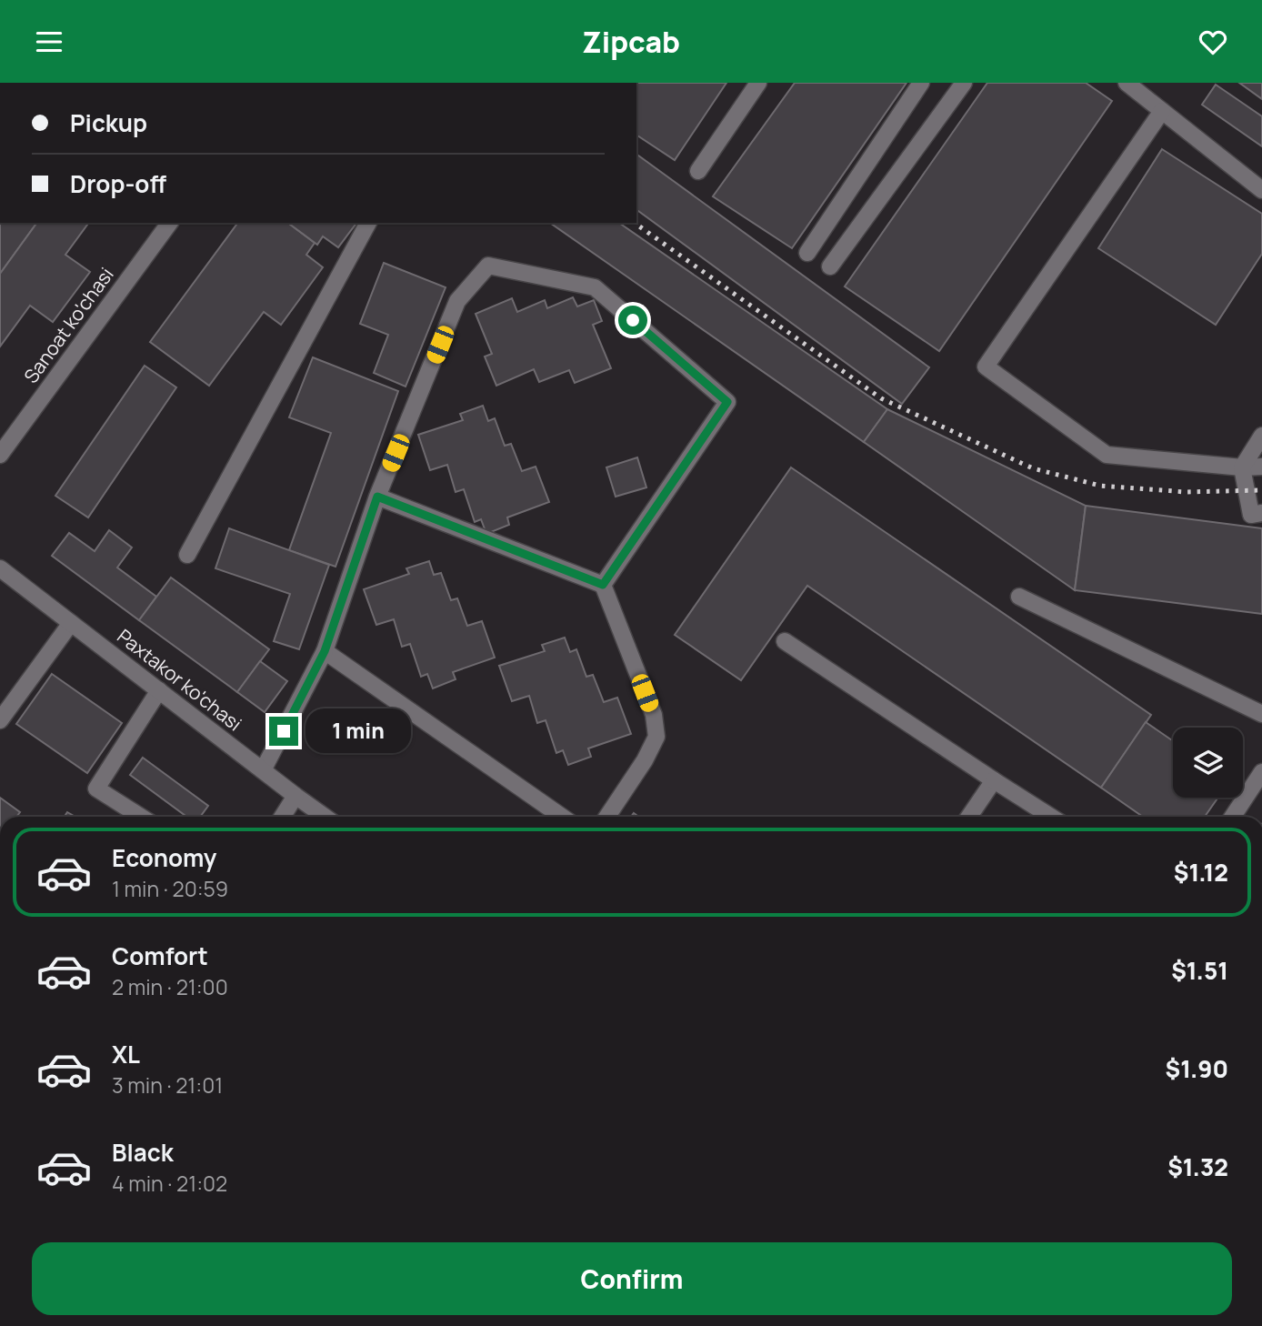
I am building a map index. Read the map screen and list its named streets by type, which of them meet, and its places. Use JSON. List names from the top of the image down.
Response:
{
  "streets": {
    "main road": ["Sanoat ko'chasi", "Paxtakor ko'chasi"]
  },
  "page": {
    "header": "Zipcab",
    "banner": ["Pickup", "Drop-off"],
    "bubble": "1 min",
    "list": [
      {
        "name": "Economy",
        "note": "1 min · 20:59",
        "value": "$1.12"
      },
      {
        "name": "Comfort",
        "note": "2 min · 21:00",
        "value": "$1.51"
      },
      {
        "name": "XL",
        "note": "3 min · 21:01",
        "value": "$1.90"
      },
      {
        "name": "Black",
        "note": "4 min · 21:02",
        "value": "$1.32"
      }
    ],
    "buttons": "Confirm"
  }
}
